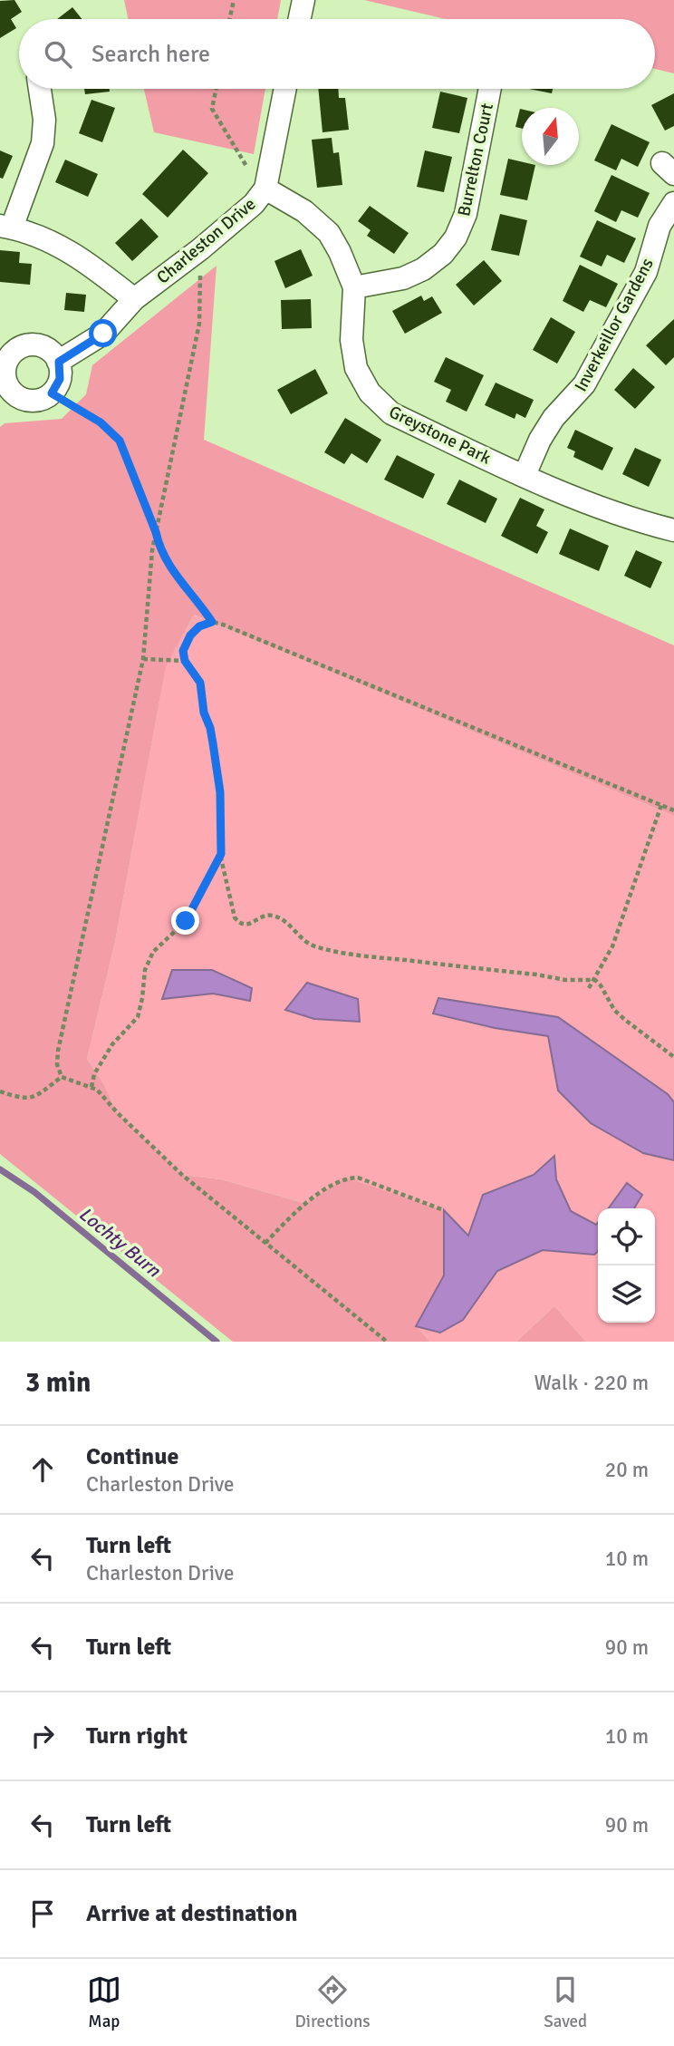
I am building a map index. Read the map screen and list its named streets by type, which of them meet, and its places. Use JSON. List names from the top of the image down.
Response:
{
  "streets": {
    "street": [
      "Burrelton Court",
      "Charleston Drive",
      "Inverkeillor Gardens",
      "Greystone Park"
    ]
  },
  "crossings": [
    ["Burrelton Court", "Greystone Park"],
    ["Charleston Drive", "Greystone Park"],
    ["Inverkeillor Gardens", "Greystone Park"]
  ],
  "water": ["Lochty Burn"],
  "north": "top",
  "page": {
    "search": "Search here",
    "heading": ["3 min", "Walk · 220 m"],
    "list": [
      ["Continue", "Charleston Drive", "20 m"],
      ["Turn left", "Charleston Drive", "10 m"],
      ["Turn left", "90 m"],
      ["Turn right", "10 m"],
      ["Turn left", "90 m"],
      "Arrive at destination"
    ],
    "nav": ["Map", "Directions", "Saved"]
  }
}
